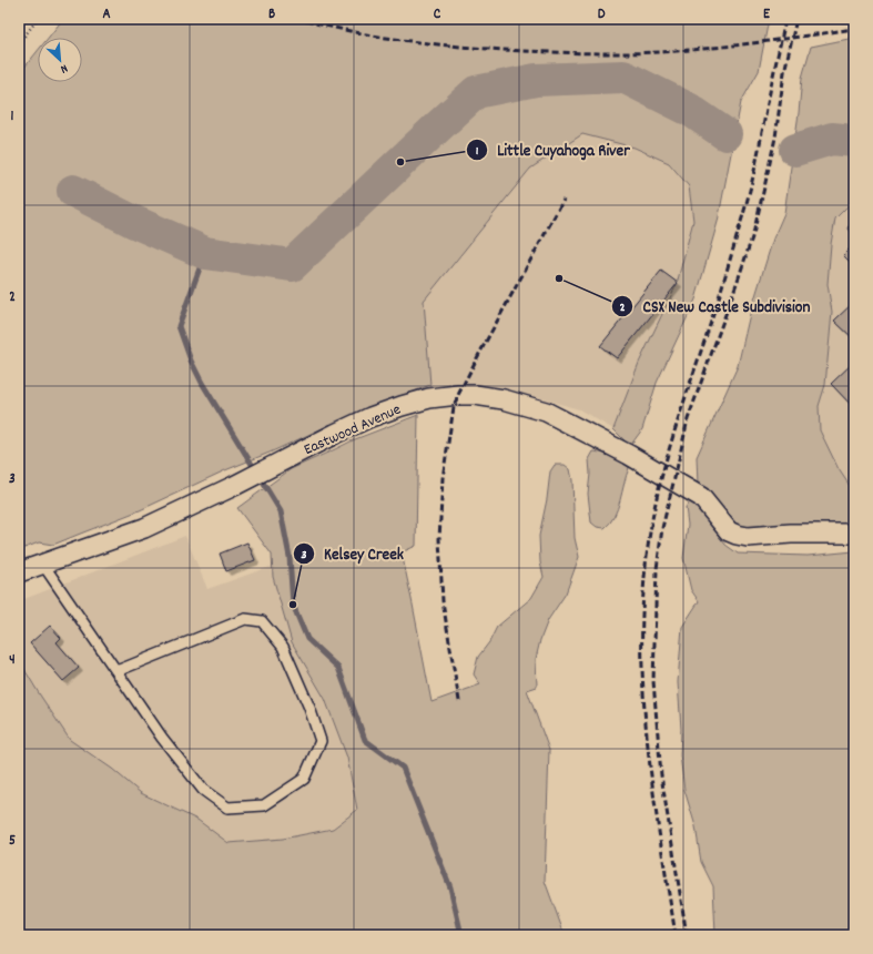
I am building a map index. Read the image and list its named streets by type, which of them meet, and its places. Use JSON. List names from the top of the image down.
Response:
{
  "streets": {
    "street": ["Eastwood Avenue"]
  },
  "places": ["Little Cuyahoga River", "CSX New Castle Subdivision", "Kelsey Creek"],
  "north": "bottom right",
  "grid": {
    "columns": [
      "A",
      "B",
      "C",
      "D",
      "E"
    ],
    "rows": [
      "1",
      "2",
      "3",
      "4",
      "5"
    ]
  }
}
